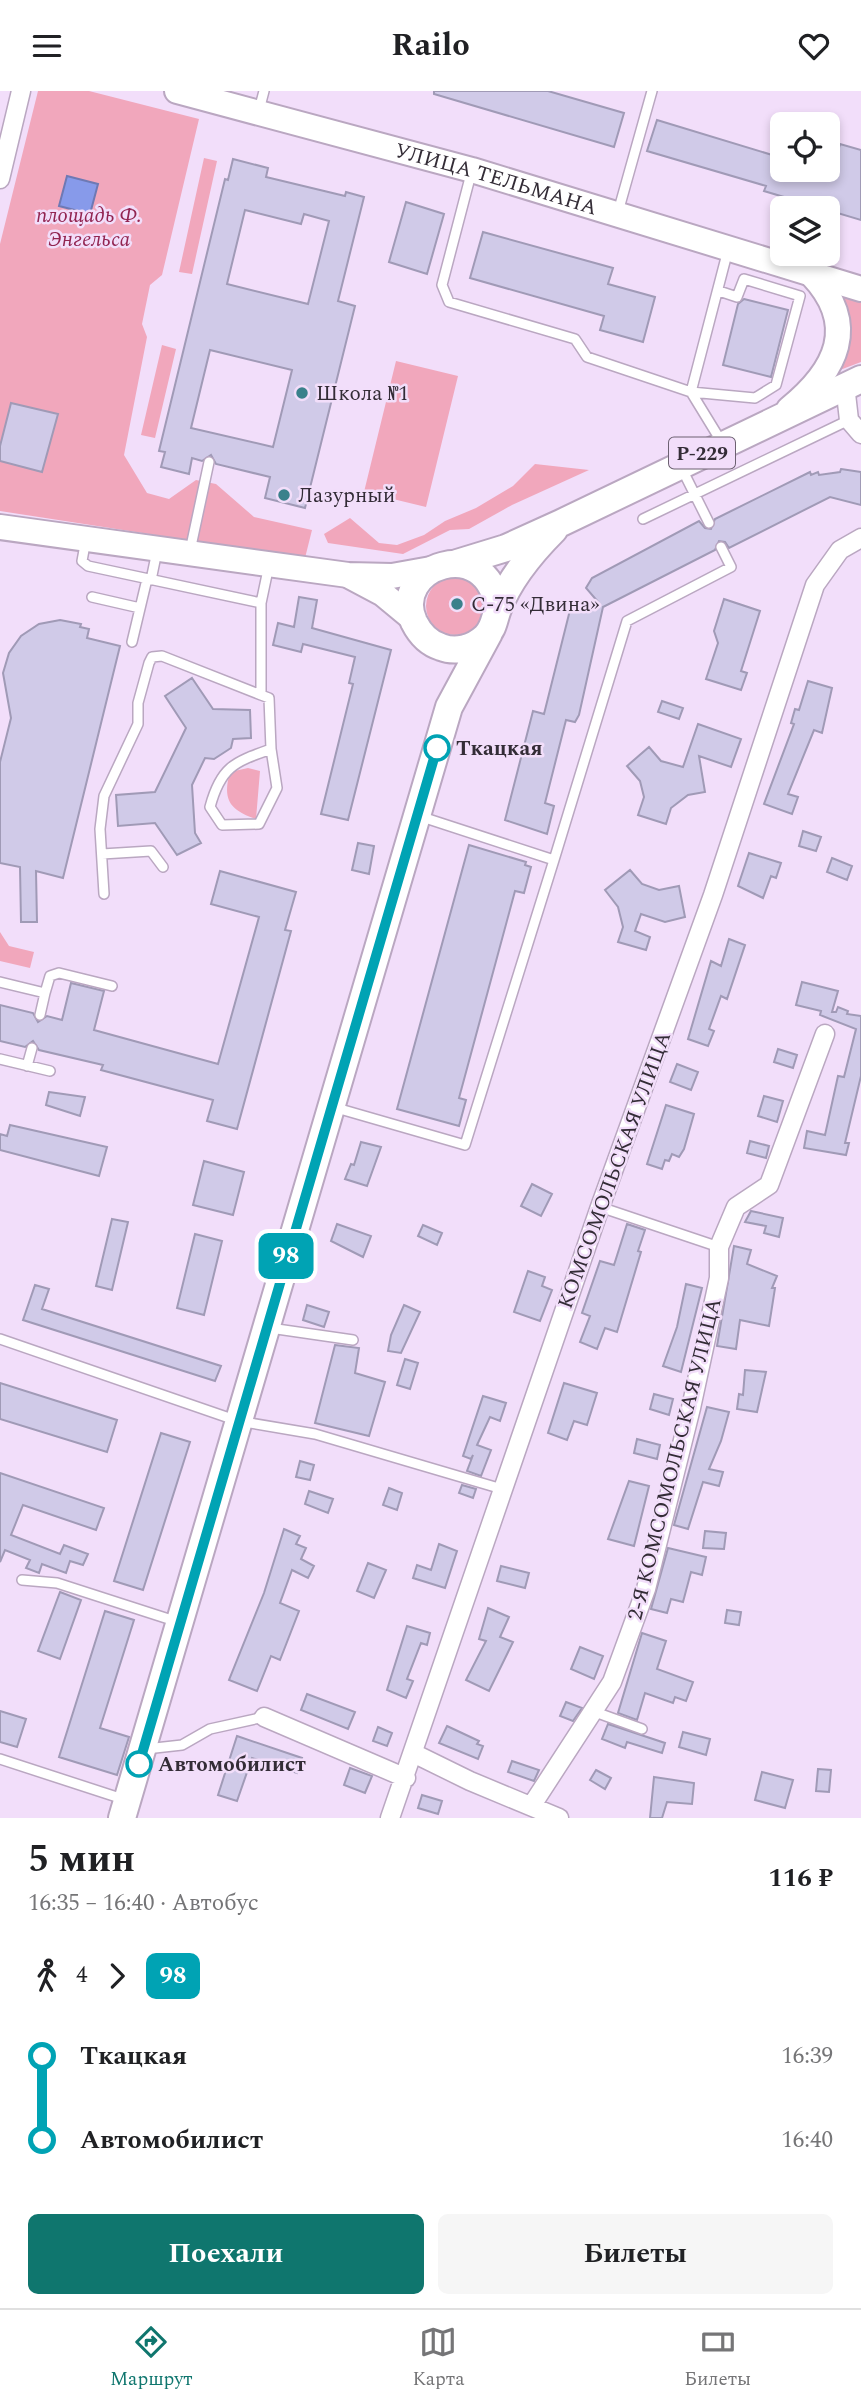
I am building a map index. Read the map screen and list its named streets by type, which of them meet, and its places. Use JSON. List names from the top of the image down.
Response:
{
  "streets": {
    "main road": ["Р-229"],
    "street": ["УЛИЦА ТЕЛЬМАНА", "КОМСОМОЛЬСКАЯ УЛИЦА", "2-Я КОМСОМОЛЬСКАЯ УЛИЦА"]
  },
  "parks": ["площадь Ф. Энгельса"],
  "places": [
    "Школа №1",
    "Лазурный",
    "С-75 «Двина»",
    "Ткацкая",
    "Автомобилист"
  ],
  "lines": ["bus line 98"],
  "page": {
    "header": "Railo",
    "on_map": "98",
    "heading": ["5 мин", "16:35 – 16:40 · Автобус", "116 ₽"],
    "legs": ["4", "98"],
    "list": [
      {
        "name": "Ткацкая",
        "value": "16:39"
      },
      {
        "name": "Автомобилист",
        "value": "16:40"
      }
    ],
    "buttons": ["Поехали", "Билеты"],
    "tabs": ["Маршрут", "Карта", "Билеты"]
  }
}
